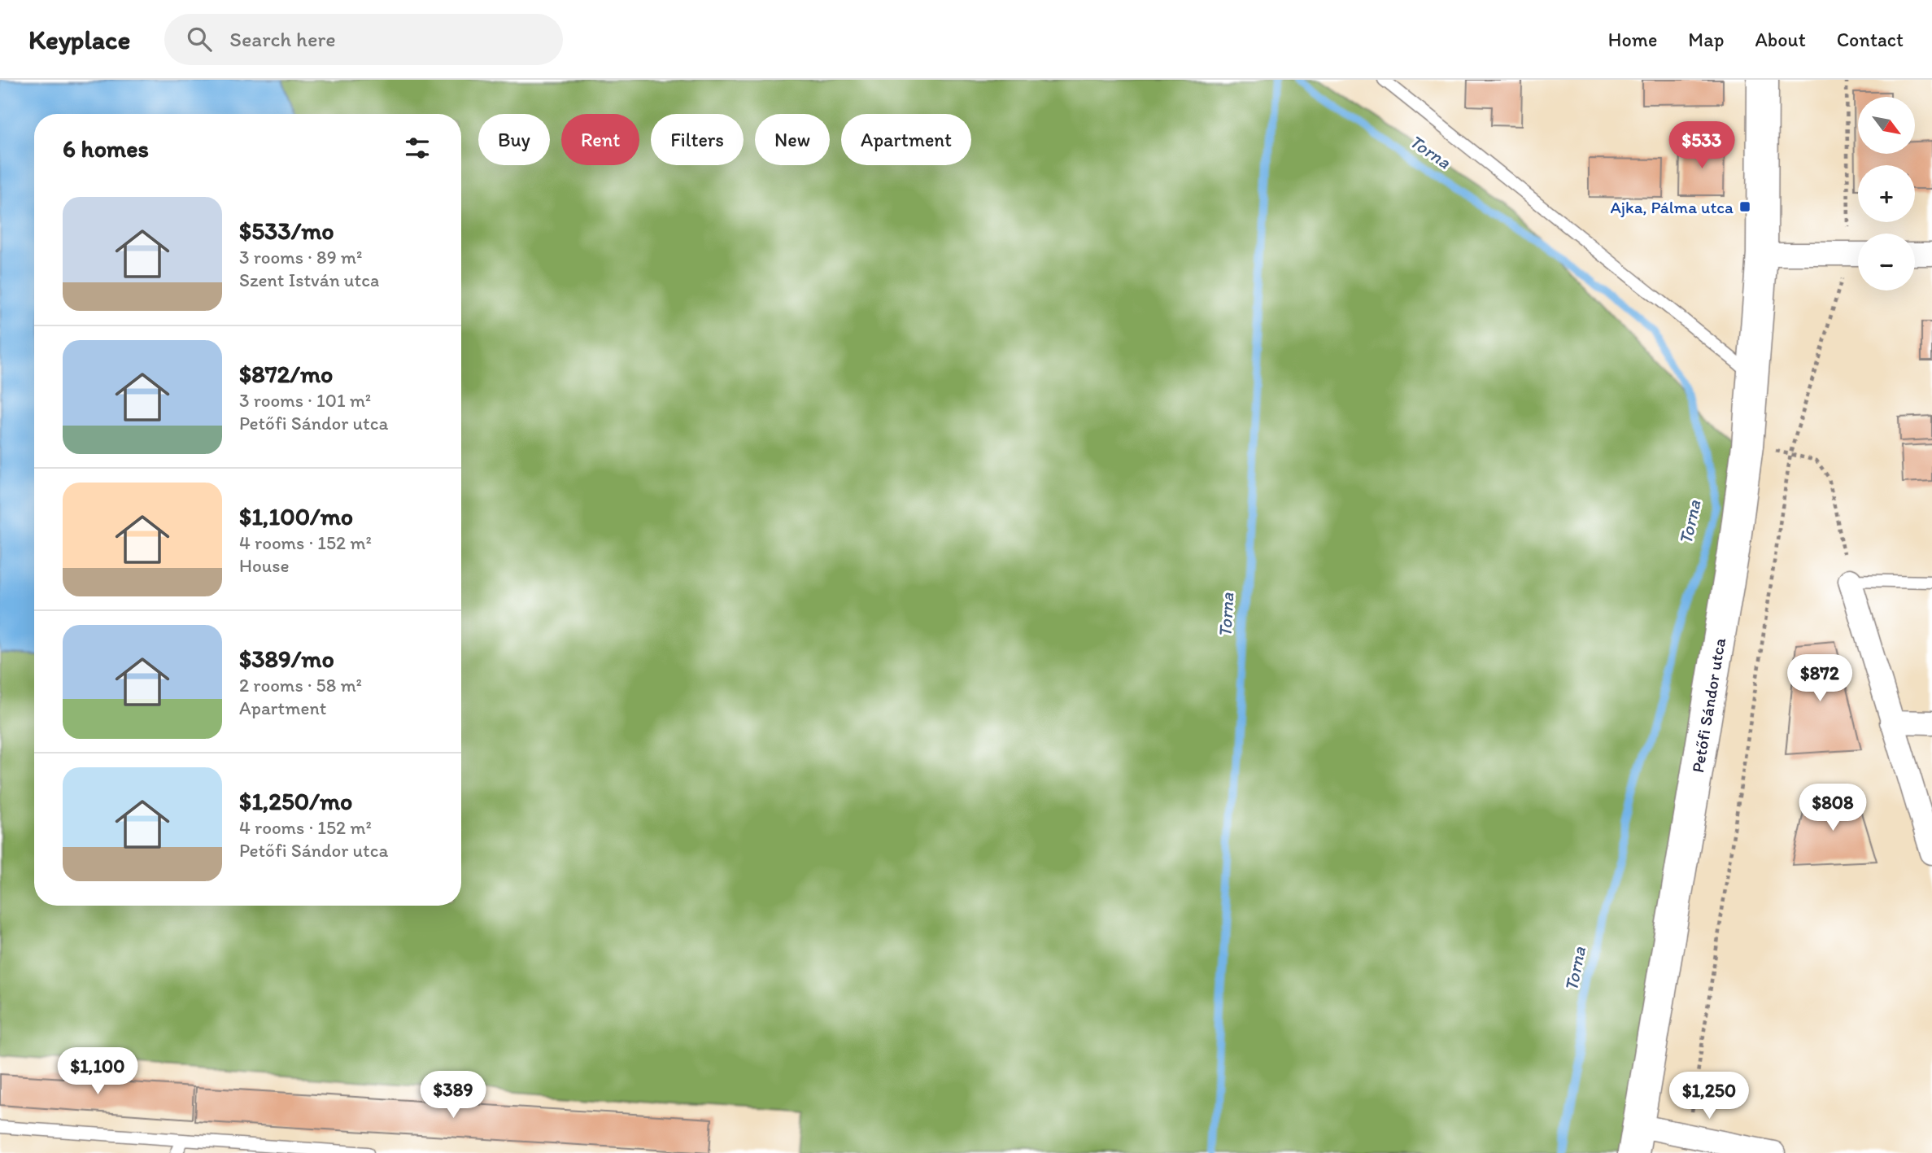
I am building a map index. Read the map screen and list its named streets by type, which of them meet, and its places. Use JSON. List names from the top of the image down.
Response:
{
  "streets": {
    "main road": ["Petőfi Sándor utca"]
  },
  "water": ["Torna"],
  "places": {
    "transit": ["Ajka, Pálma utca"]
  },
  "north": "bottom right",
  "page": {
    "header": "Keyplace",
    "search": "Search here",
    "nav": [
      "Home",
      "Map",
      "About",
      "Contact"
    ],
    "map_buttons": ["+", "−"],
    "chip": [
      "Buy",
      "Rent",
      "Filters",
      "New",
      "Apartment"
    ],
    "heading": "6 homes",
    "price": [
      "$533",
      "$872",
      "$808",
      "$1,100",
      "$389",
      "$1,250"
    ],
    "list": [
      {
        "name": "$533/mo",
        "note": "3 rooms · 89 m² · Szent István utca"
      },
      {
        "name": "$872/mo",
        "note": "3 rooms · 101 m² · Petőfi Sándor utca"
      },
      {
        "name": "$1,100/mo",
        "note": "4 rooms · 152 m² · House"
      },
      {
        "name": "$389/mo",
        "note": "2 rooms · 58 m² · Apartment"
      },
      {
        "name": "$1,250/mo",
        "note": "4 rooms · 152 m² · Petőfi Sándor utca"
      }
    ]
  }
}
